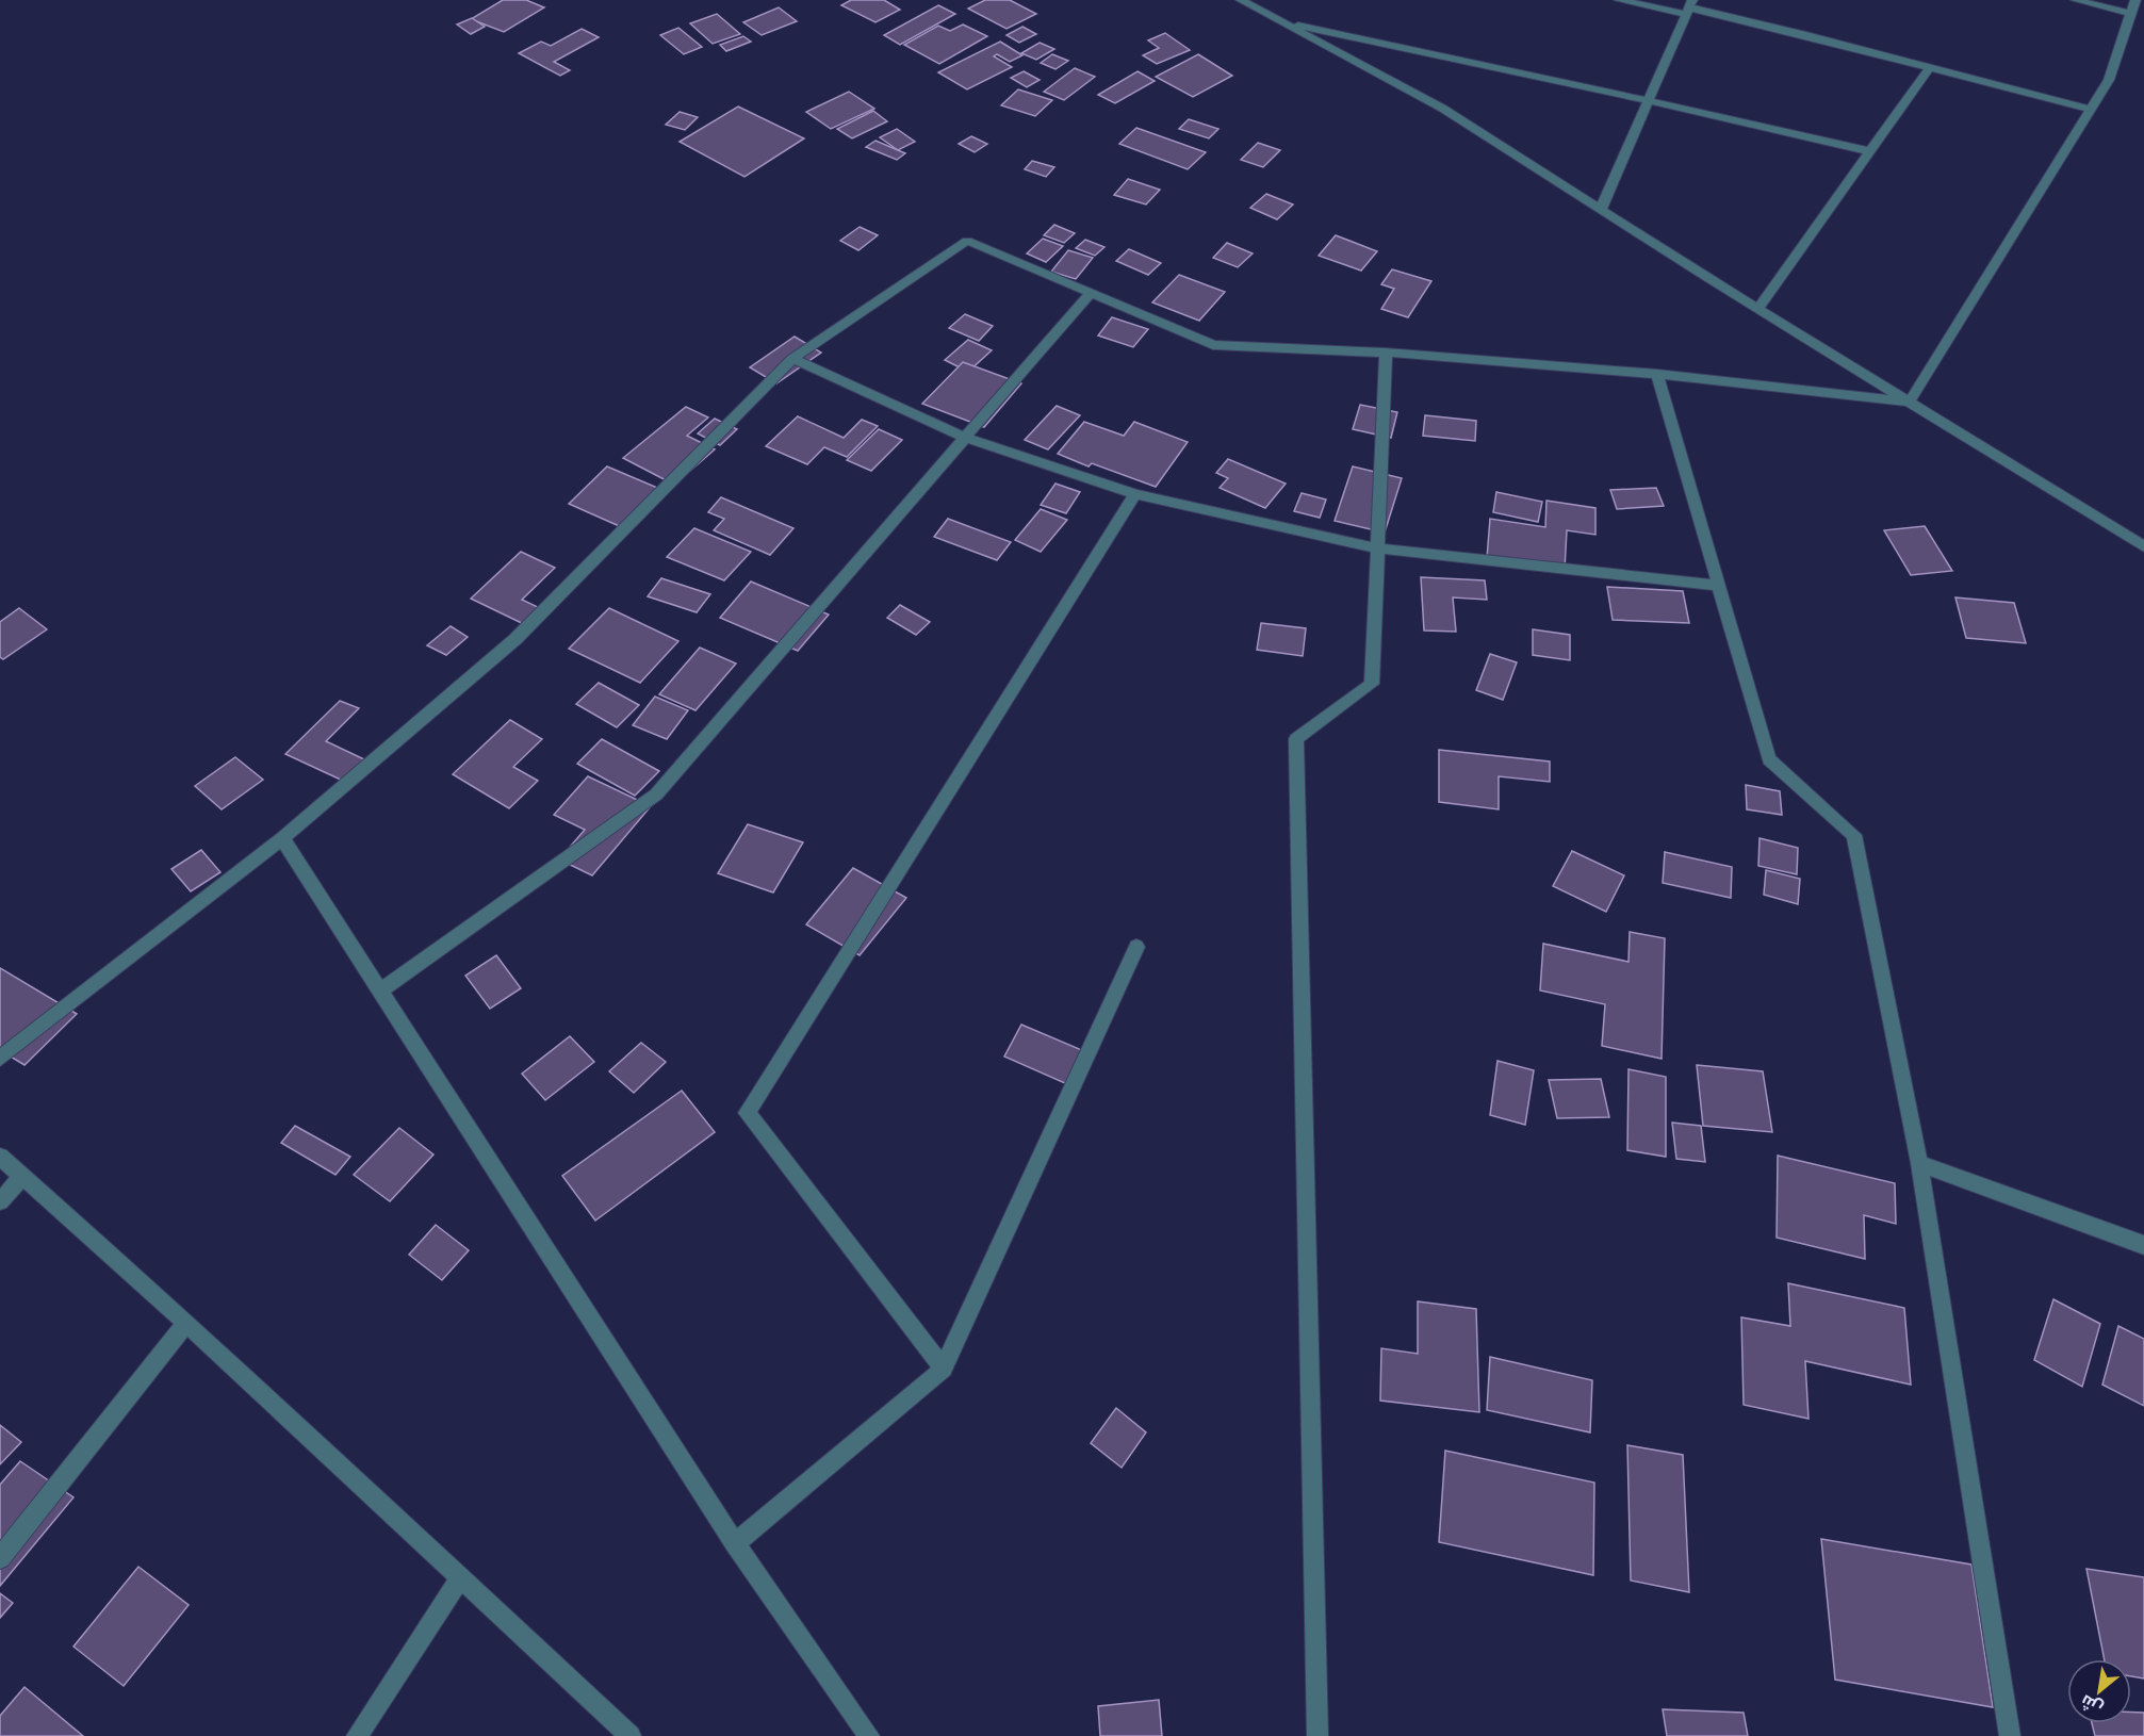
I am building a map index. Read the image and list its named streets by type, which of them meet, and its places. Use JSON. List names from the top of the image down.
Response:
{
  "north": "bottom left"
}
